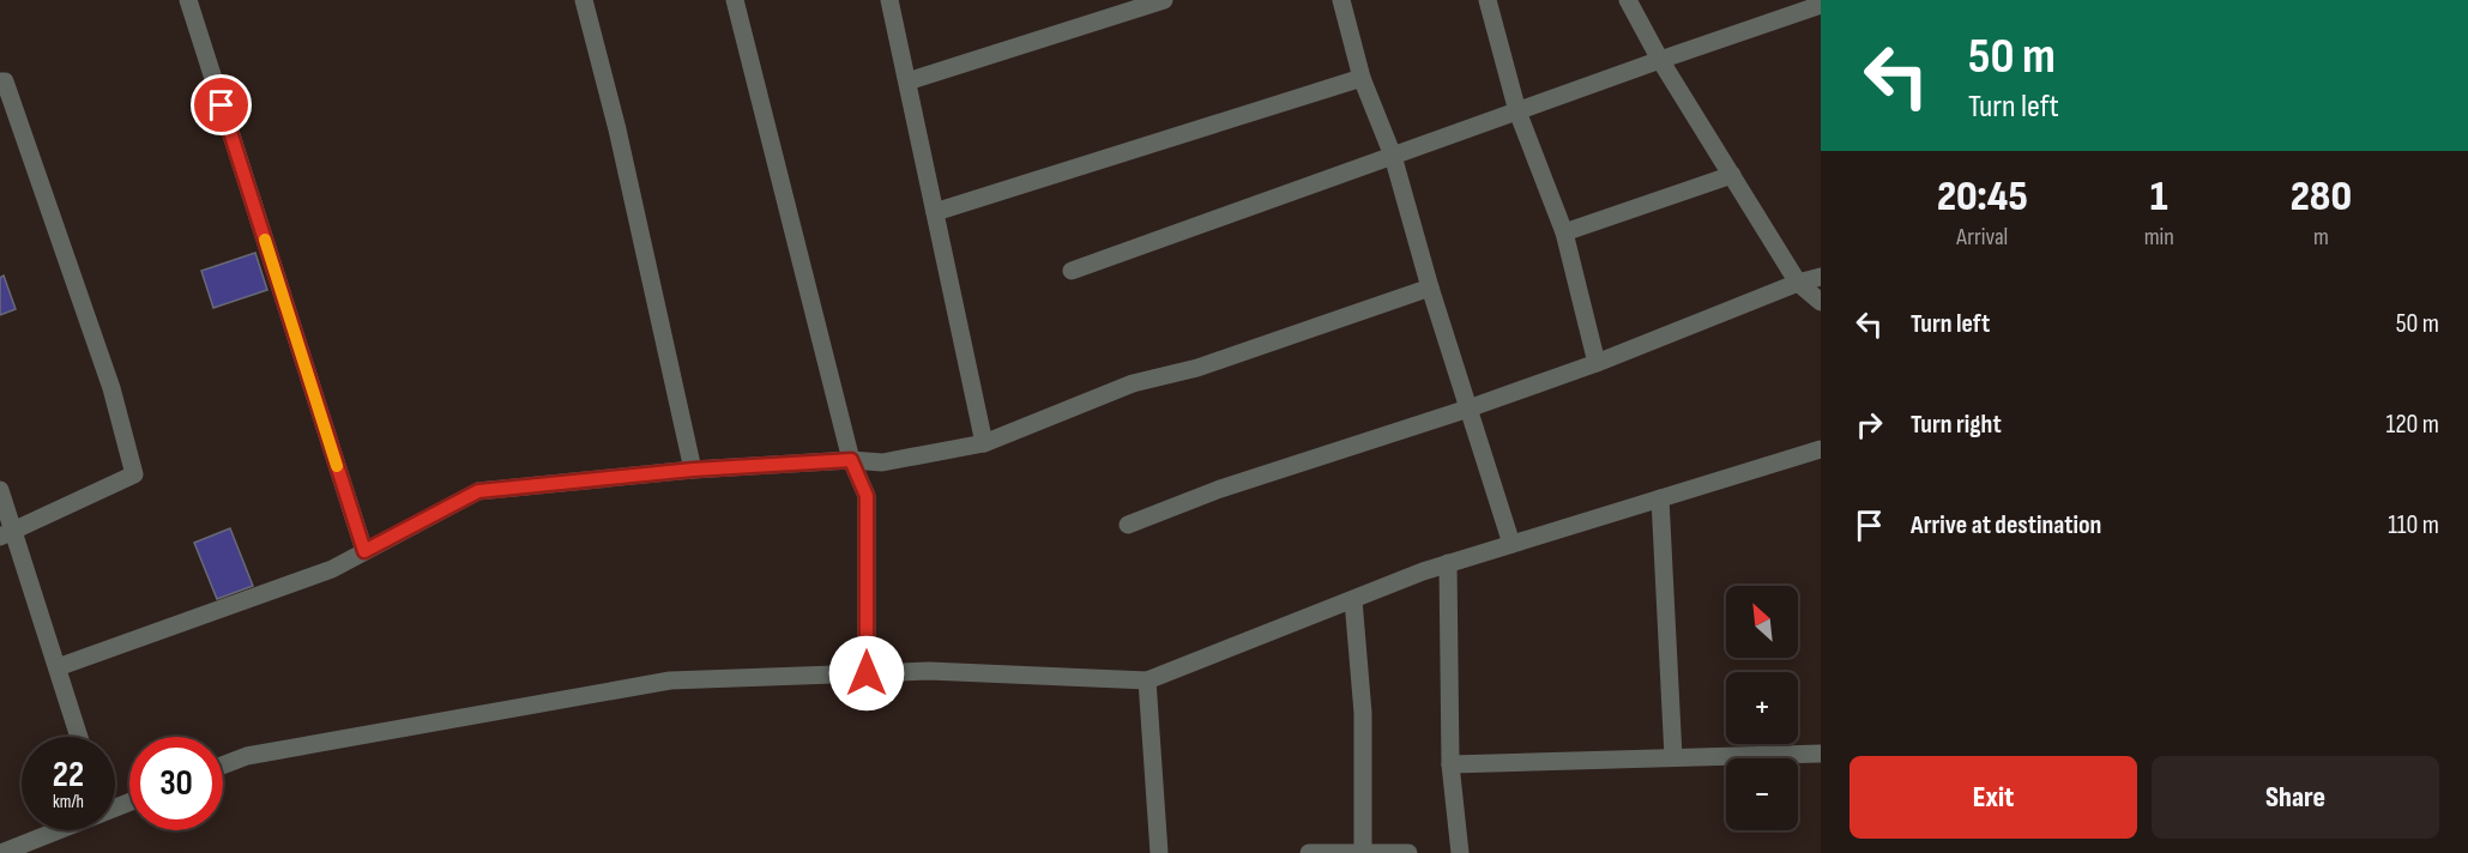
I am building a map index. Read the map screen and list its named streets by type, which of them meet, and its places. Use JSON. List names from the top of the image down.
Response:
{
  "north": "top left",
  "page": {
    "turn": ["50 m", "Turn left"],
    "eta": [
      "20:45",
      "Arrival",
      "1",
      "min",
      "280",
      "m"
    ],
    "list": [
      {
        "name": "Turn left",
        "value": "50 m"
      },
      {
        "name": "Turn right",
        "value": "120 m"
      },
      {
        "name": "Arrive at destination",
        "value": "110 m"
      }
    ],
    "map_buttons": ["+", "−"],
    "speed": "22 km/h",
    "limit": "30",
    "buttons": ["Exit", "Share"]
  }
}
